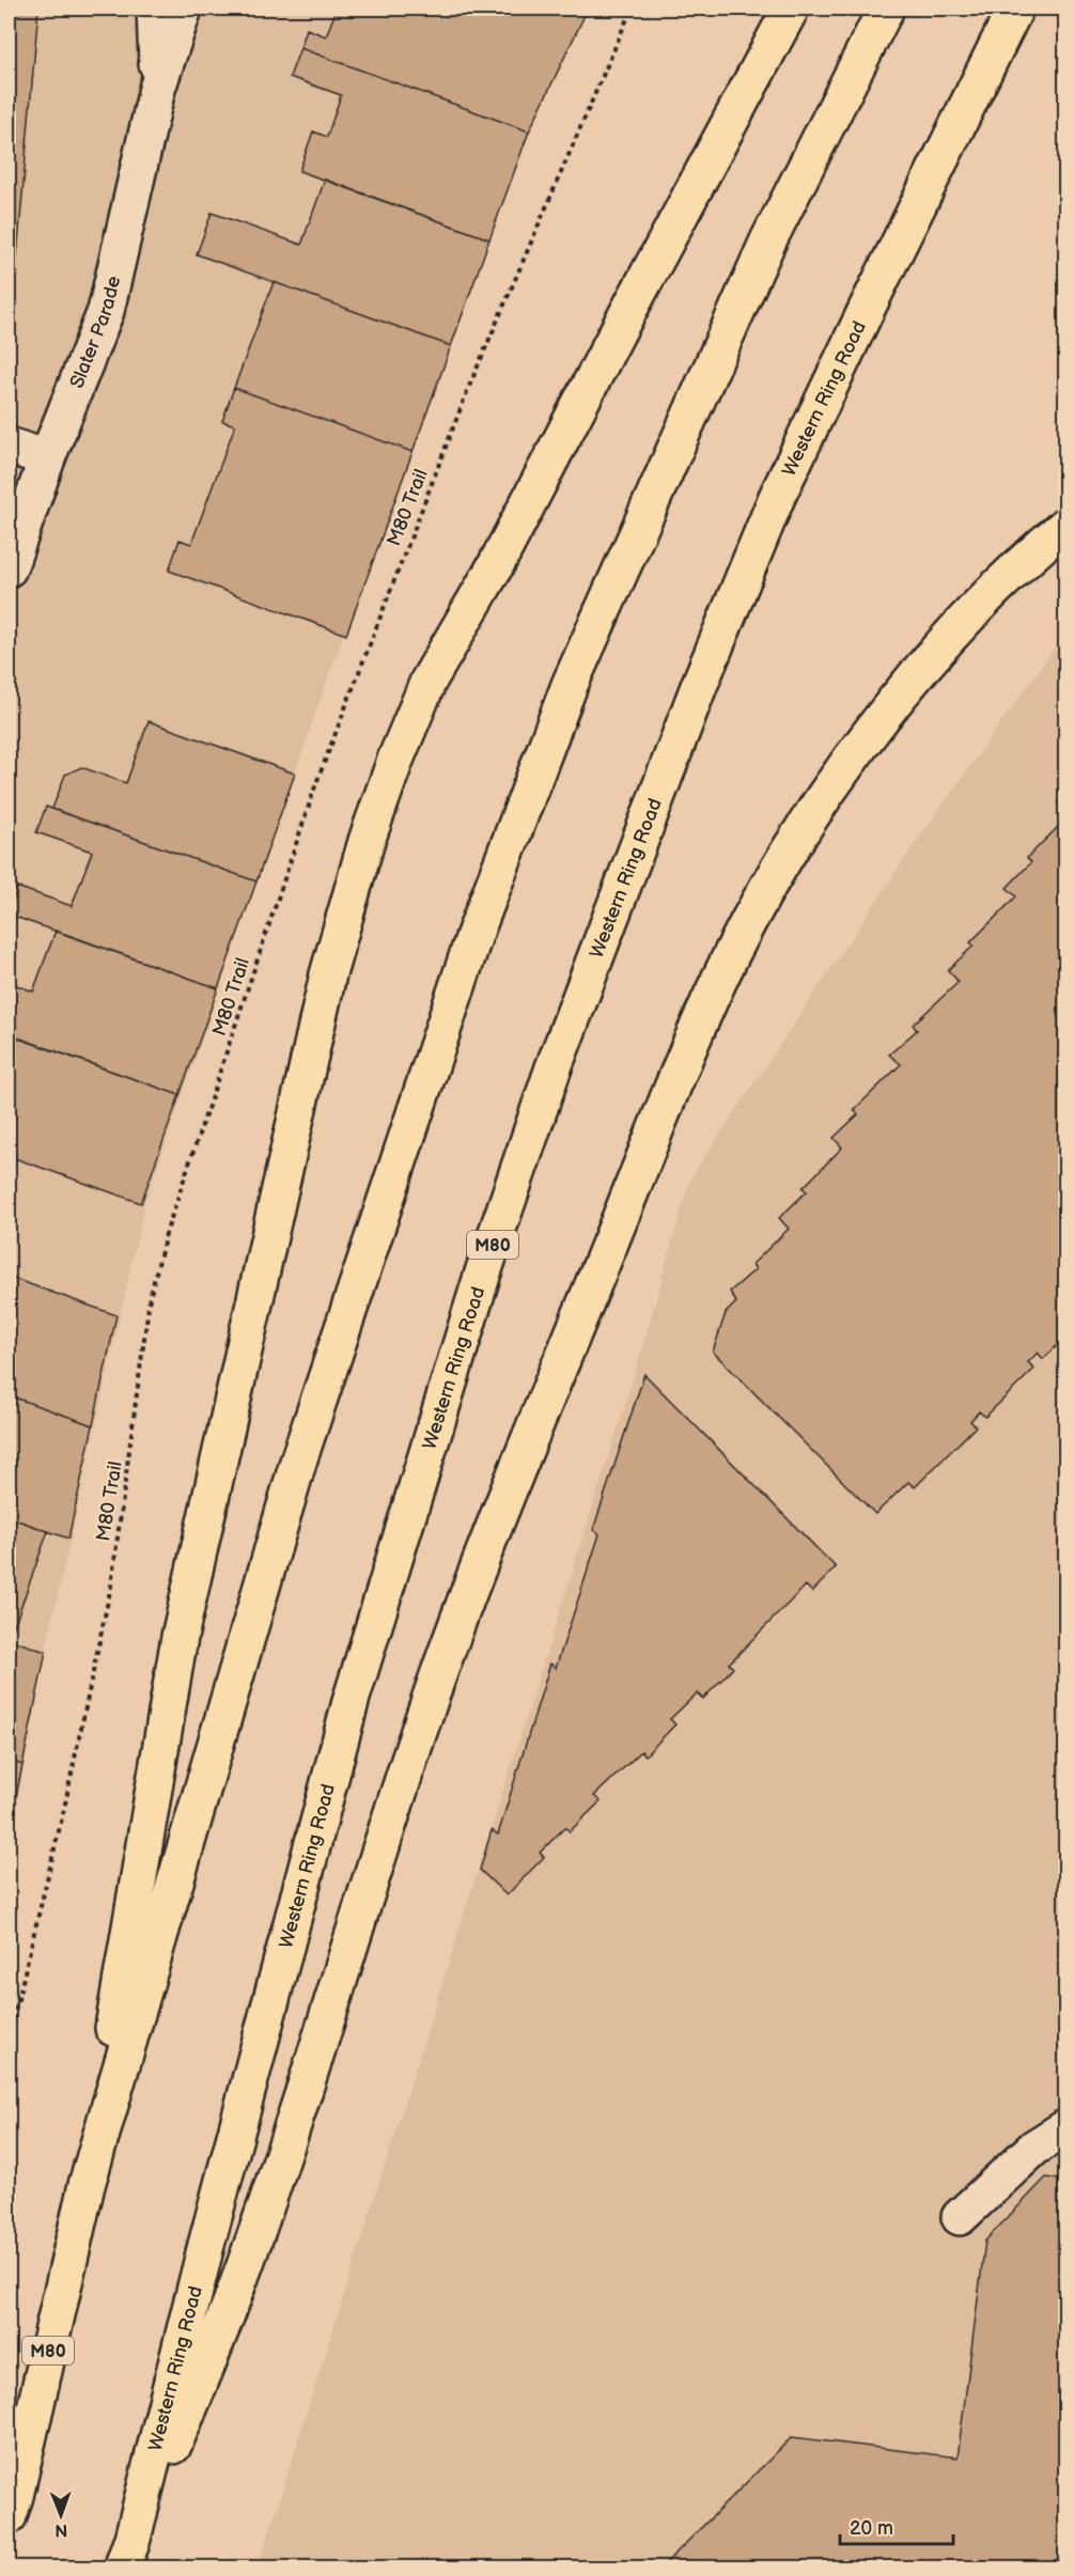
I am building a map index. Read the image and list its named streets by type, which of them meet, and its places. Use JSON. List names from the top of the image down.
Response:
{
  "streets": {
    "highway": ["Western Ring Road", "M80"],
    "street": ["Slater Parade"],
    "path": ["M80 Trail"]
  },
  "scale_bar": "20 m",
  "north": "bottom"
}
